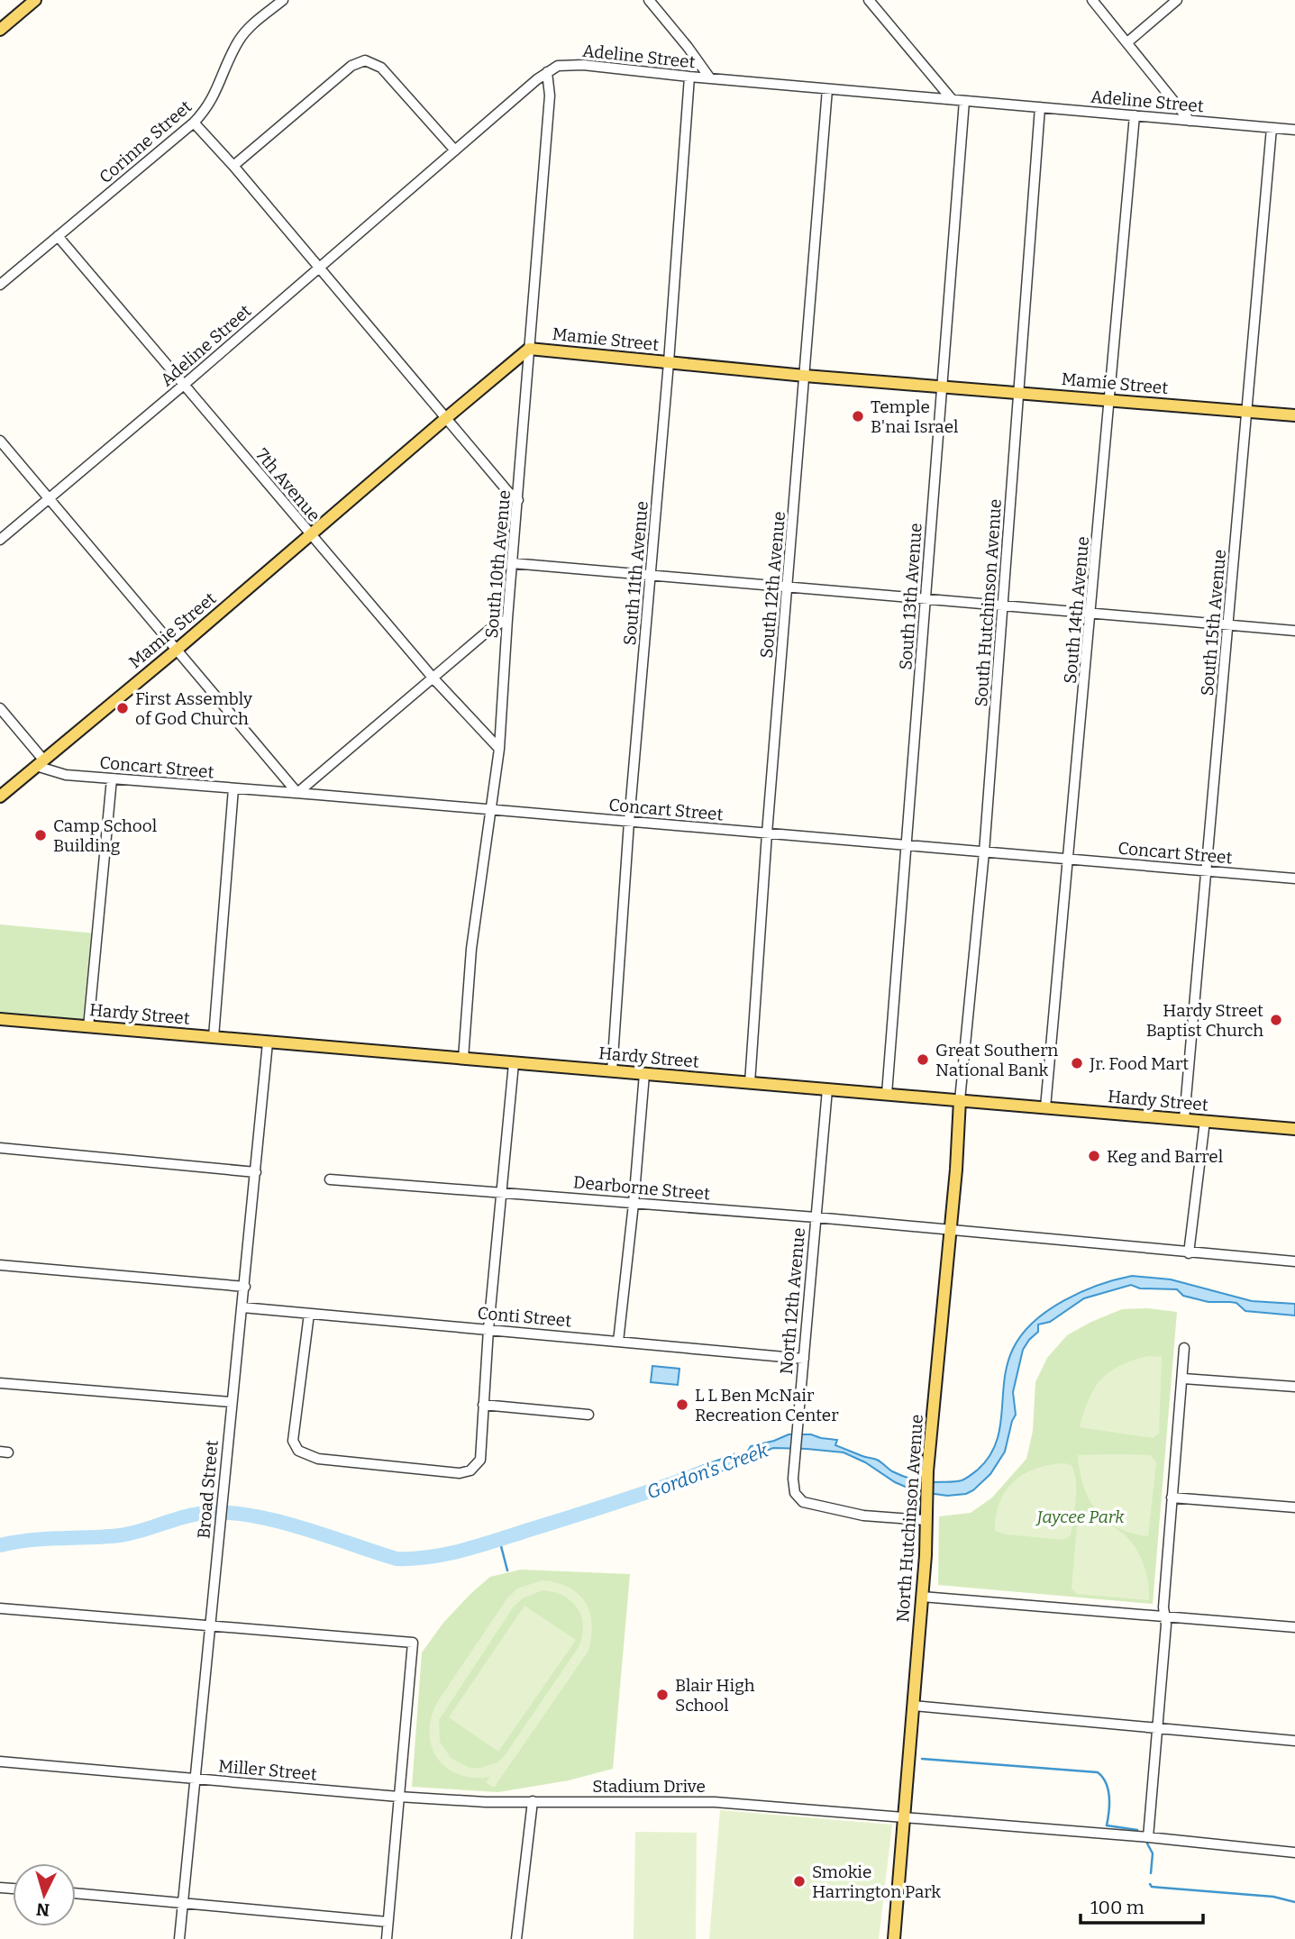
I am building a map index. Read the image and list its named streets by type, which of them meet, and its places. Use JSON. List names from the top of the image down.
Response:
{
  "streets": {
    "main road": ["Mamie Street", "Hardy Street", "North Hutchinson Avenue"],
    "street": [
      "Adeline Street",
      "Corinne Street",
      "7th Avenue",
      "South 10th Avenue",
      "South 11th Avenue",
      "South 12th Avenue",
      "South 13th Avenue",
      "South Hutchinson Avenue",
      "South 14th Avenue",
      "South 15th Avenue",
      "Concart Street",
      "Dearborne Street",
      "North 12th Avenue",
      "Conti Street",
      "Broad Street",
      "Miller Street",
      "Stadium Drive"
    ]
  },
  "crossings": [
    ["Adeline Street", "7th Avenue"],
    ["Adeline Street", "South 10th Avenue"],
    ["Adeline Street", "South 11th Avenue"],
    ["Adeline Street", "South 12th Avenue"],
    ["Adeline Street", "South 13th Avenue"],
    ["Adeline Street", "South Hutchinson Avenue"],
    ["Adeline Street", "South 14th Avenue"],
    ["Adeline Street", "South 15th Avenue"],
    ["Corinne Street", "7th Avenue"],
    ["Mamie Street", "7th Avenue"],
    ["Mamie Street", "South 10th Avenue"],
    ["Mamie Street", "South 11th Avenue"],
    ["Mamie Street", "South 12th Avenue"],
    ["Mamie Street", "South 13th Avenue"],
    ["Mamie Street", "South Hutchinson Avenue"],
    ["Mamie Street", "South 14th Avenue"],
    ["Mamie Street", "South 15th Avenue"],
    ["Mamie Street", "Concart Street"],
    ["7th Avenue", "South 10th Avenue"],
    ["South 10th Avenue", "Concart Street"],
    ["South 10th Avenue", "Hardy Street"],
    ["South 11th Avenue", "Concart Street"],
    ["South 11th Avenue", "Hardy Street"],
    ["South 12th Avenue", "Concart Street"],
    ["South 12th Avenue", "Hardy Street"],
    ["South 13th Avenue", "Concart Street"],
    ["South 13th Avenue", "Hardy Street"],
    ["South Hutchinson Avenue", "Concart Street"],
    ["South Hutchinson Avenue", "Hardy Street"],
    ["South Hutchinson Avenue", "North Hutchinson Avenue"],
    ["South 14th Avenue", "Concart Street"],
    ["South 14th Avenue", "Hardy Street"],
    ["South 15th Avenue", "Concart Street"],
    ["South 15th Avenue", "Hardy Street"],
    ["Hardy Street", "North 12th Avenue"],
    ["Hardy Street", "Broad Street"],
    ["Hardy Street", "North Hutchinson Avenue"],
    ["Dearborne Street", "North 12th Avenue"],
    ["Dearborne Street", "North Hutchinson Avenue"],
    ["North 12th Avenue", "Conti Street"],
    ["North 12th Avenue", "North Hutchinson Avenue"],
    ["Conti Street", "Broad Street"],
    ["Broad Street", "Miller Street"],
    ["North Hutchinson Avenue", "Stadium Drive"],
    ["Miller Street", "Stadium Drive"]
  ],
  "water": ["Gordon's Creek"],
  "parks": ["Jaycee Park"],
  "places": [
    "Temple B'nai Israel",
    "First Assembly of God Church",
    "Camp School Building",
    "Hardy Street Baptist Church",
    "Great Southern National Bank",
    "Jr. Food Mart",
    "Keg and Barrel",
    "L L Ben McNair Recreation Center",
    "Blair High School",
    "Smokie Harrington Park"
  ],
  "scale_bar": "100 m",
  "north": "bottom"
}
